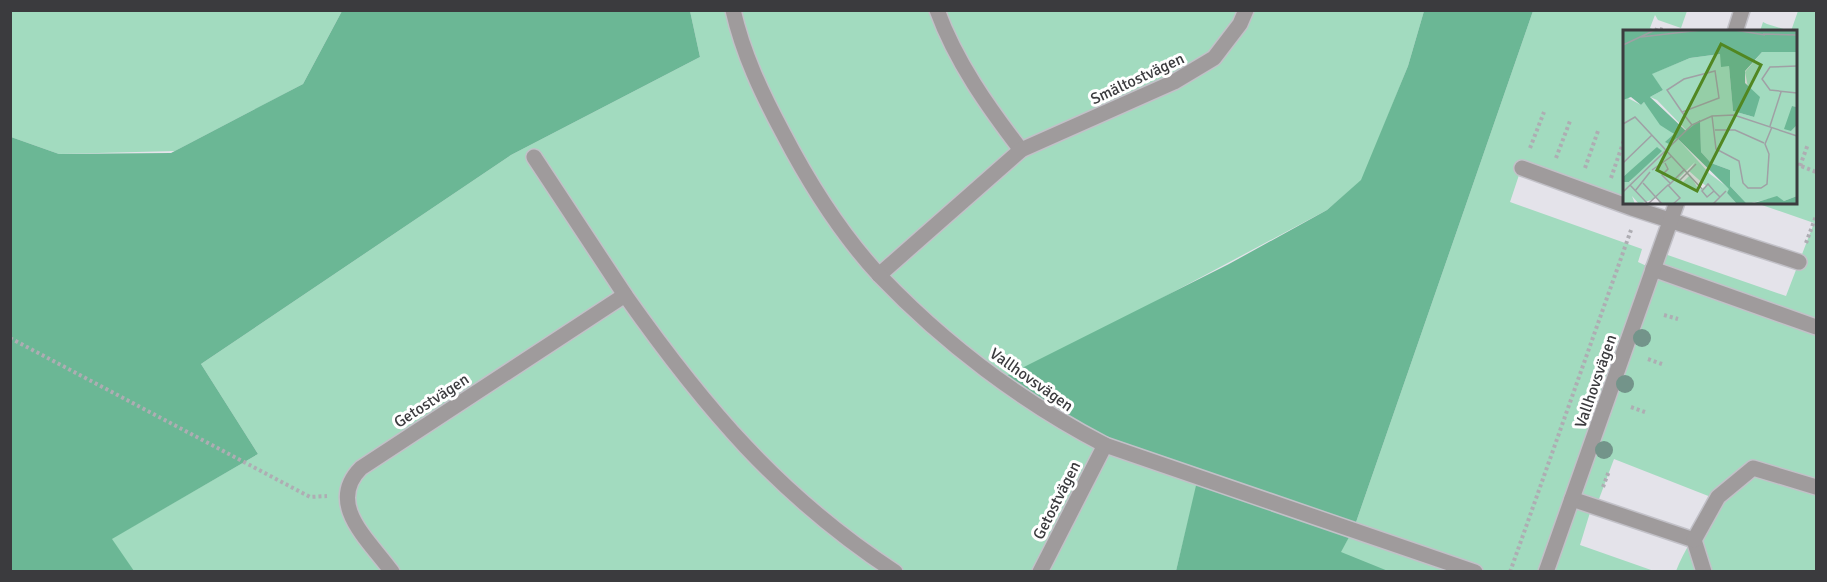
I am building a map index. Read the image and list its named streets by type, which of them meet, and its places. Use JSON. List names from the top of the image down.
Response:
{
  "streets": {
    "street": ["Smältostvägen", "Vallhovsvägen", "Getostvägen"]
  },
  "crossings": [
    ["Smältostvägen", "Vallhovsvägen"],
    ["Vallhovsvägen", "Getostvägen"]
  ]
}
